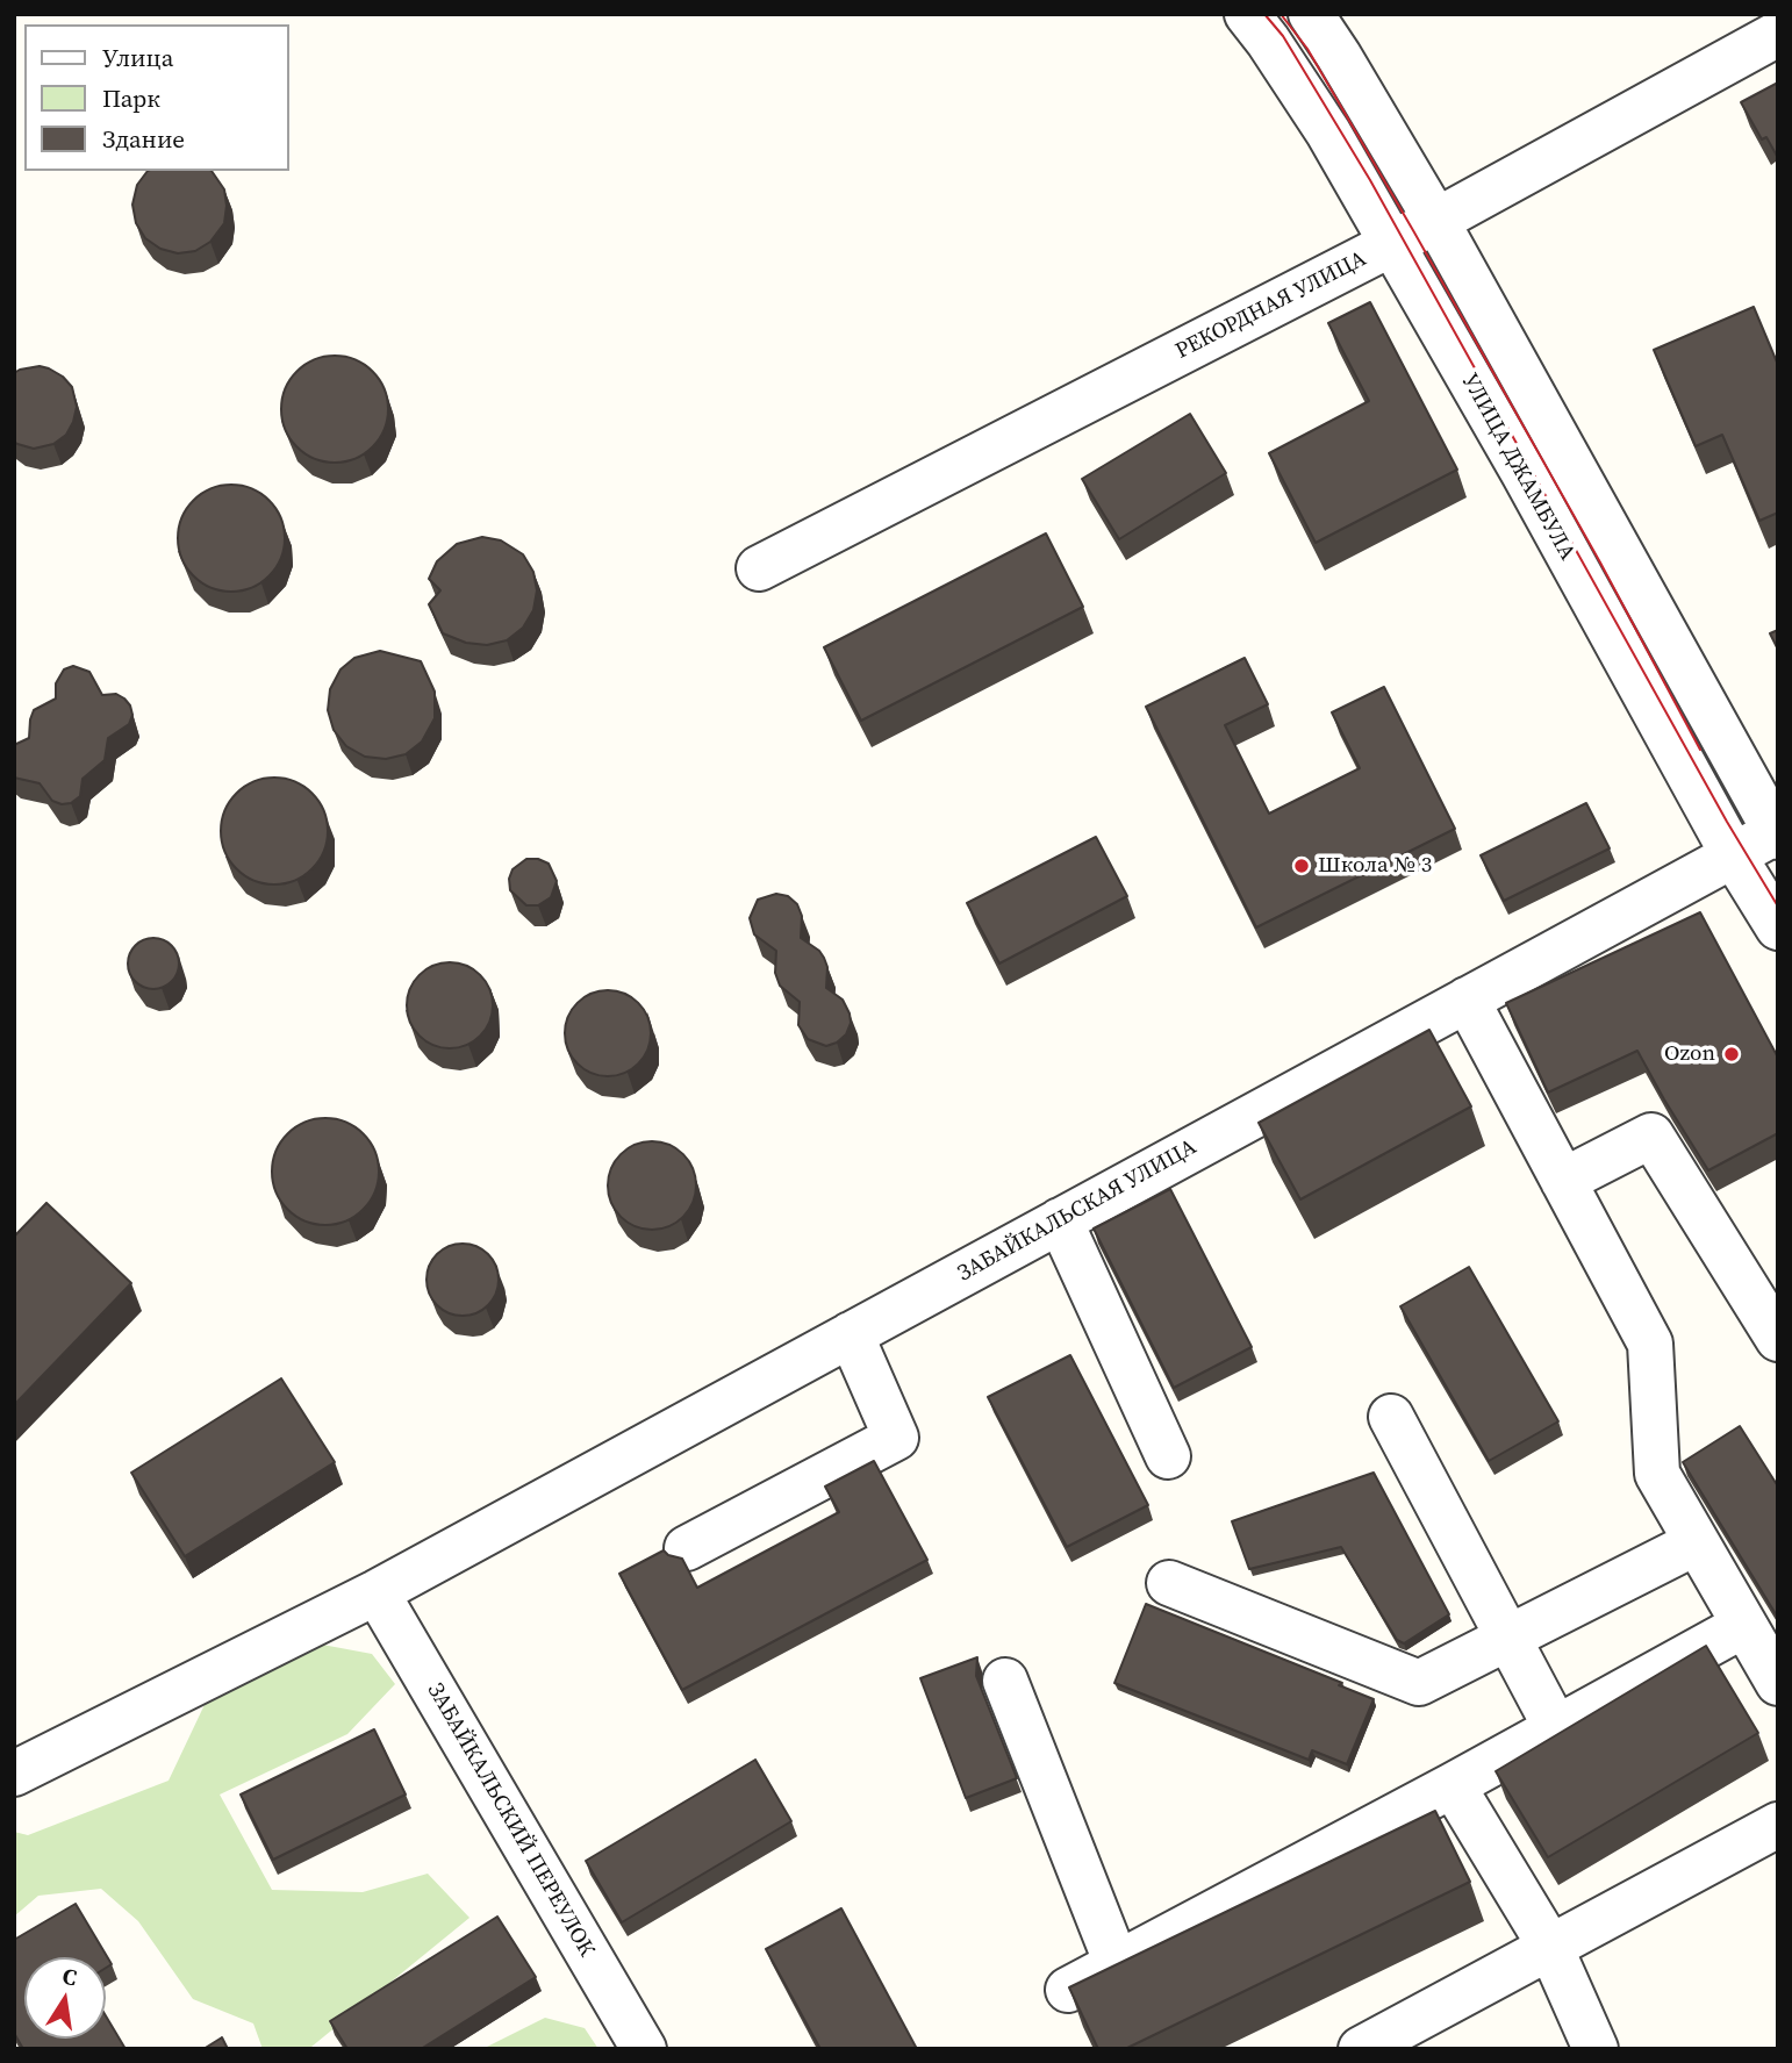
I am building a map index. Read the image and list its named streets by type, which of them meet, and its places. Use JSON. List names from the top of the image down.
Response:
{
  "streets": {
    "street": [
      "РЕКОРДНАЯ УЛИЦА",
      "УЛИЦА ДЖАМБУЛА",
      "ЗАБАЙКАЛЬСКАЯ УЛИЦА",
      "ЗАБАЙКАЛЬСКИЙ ПЕРЕУЛОК"
    ]
  },
  "crossings": [
    ["РЕКОРДНАЯ УЛИЦА", "УЛИЦА ДЖАМБУЛА"],
    ["УЛИЦА ДЖАМБУЛА", "ЗАБАЙКАЛЬСКАЯ УЛИЦА"],
    ["ЗАБАЙКАЛЬСКАЯ УЛИЦА", "ЗАБАЙКАЛЬСКИЙ ПЕРЕУЛОК"]
  ],
  "places": ["Школа № 3", "Ozon"],
  "legend": ["Улица", "Парк", "Здание"],
  "north": "top"
}
